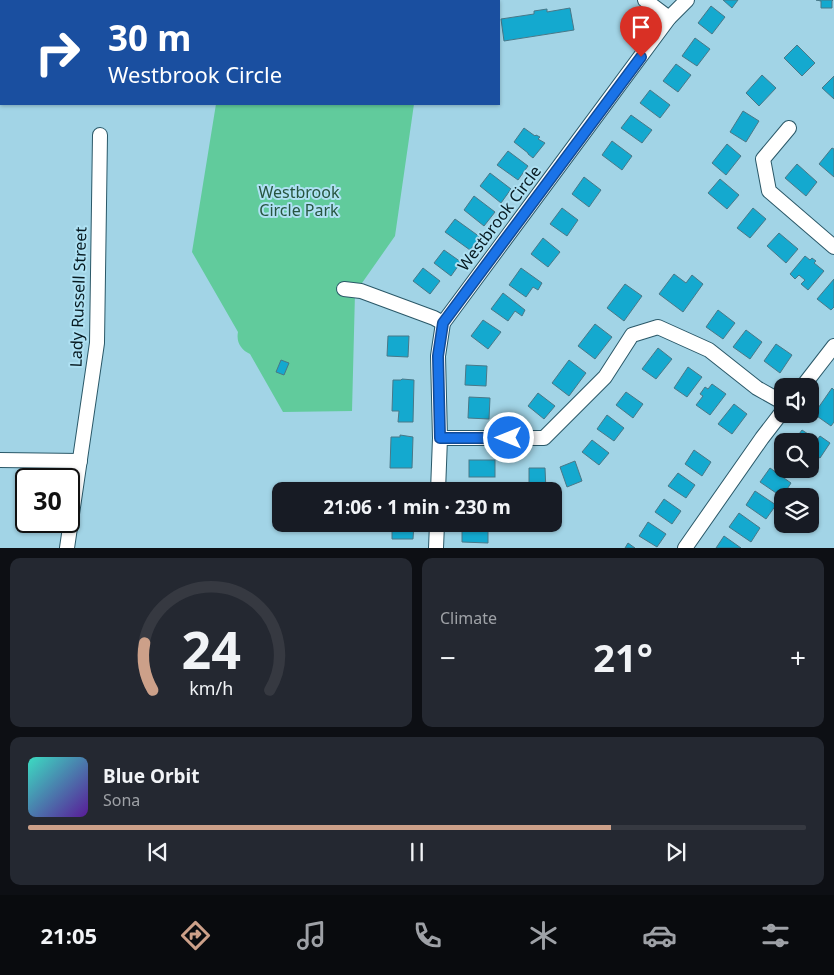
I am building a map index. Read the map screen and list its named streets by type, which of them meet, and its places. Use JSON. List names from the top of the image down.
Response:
{
  "streets": {
    "street": ["Westbrook Circle", "Lady Russell Street"]
  },
  "parks": ["Westbrook Circle Park"],
  "page": {
    "turn": ["30 m", "Westbrook Circle"],
    "limit": "30",
    "trip": "21:06 · 1 min · 230 m",
    "tile": "Climate",
    "heat": ["−", "21°", "+"],
    "song": ["Blue Orbit", "Sona"],
    "tabs": "21:05",
    "gauge": ["24", "km/h"]
  }
}
